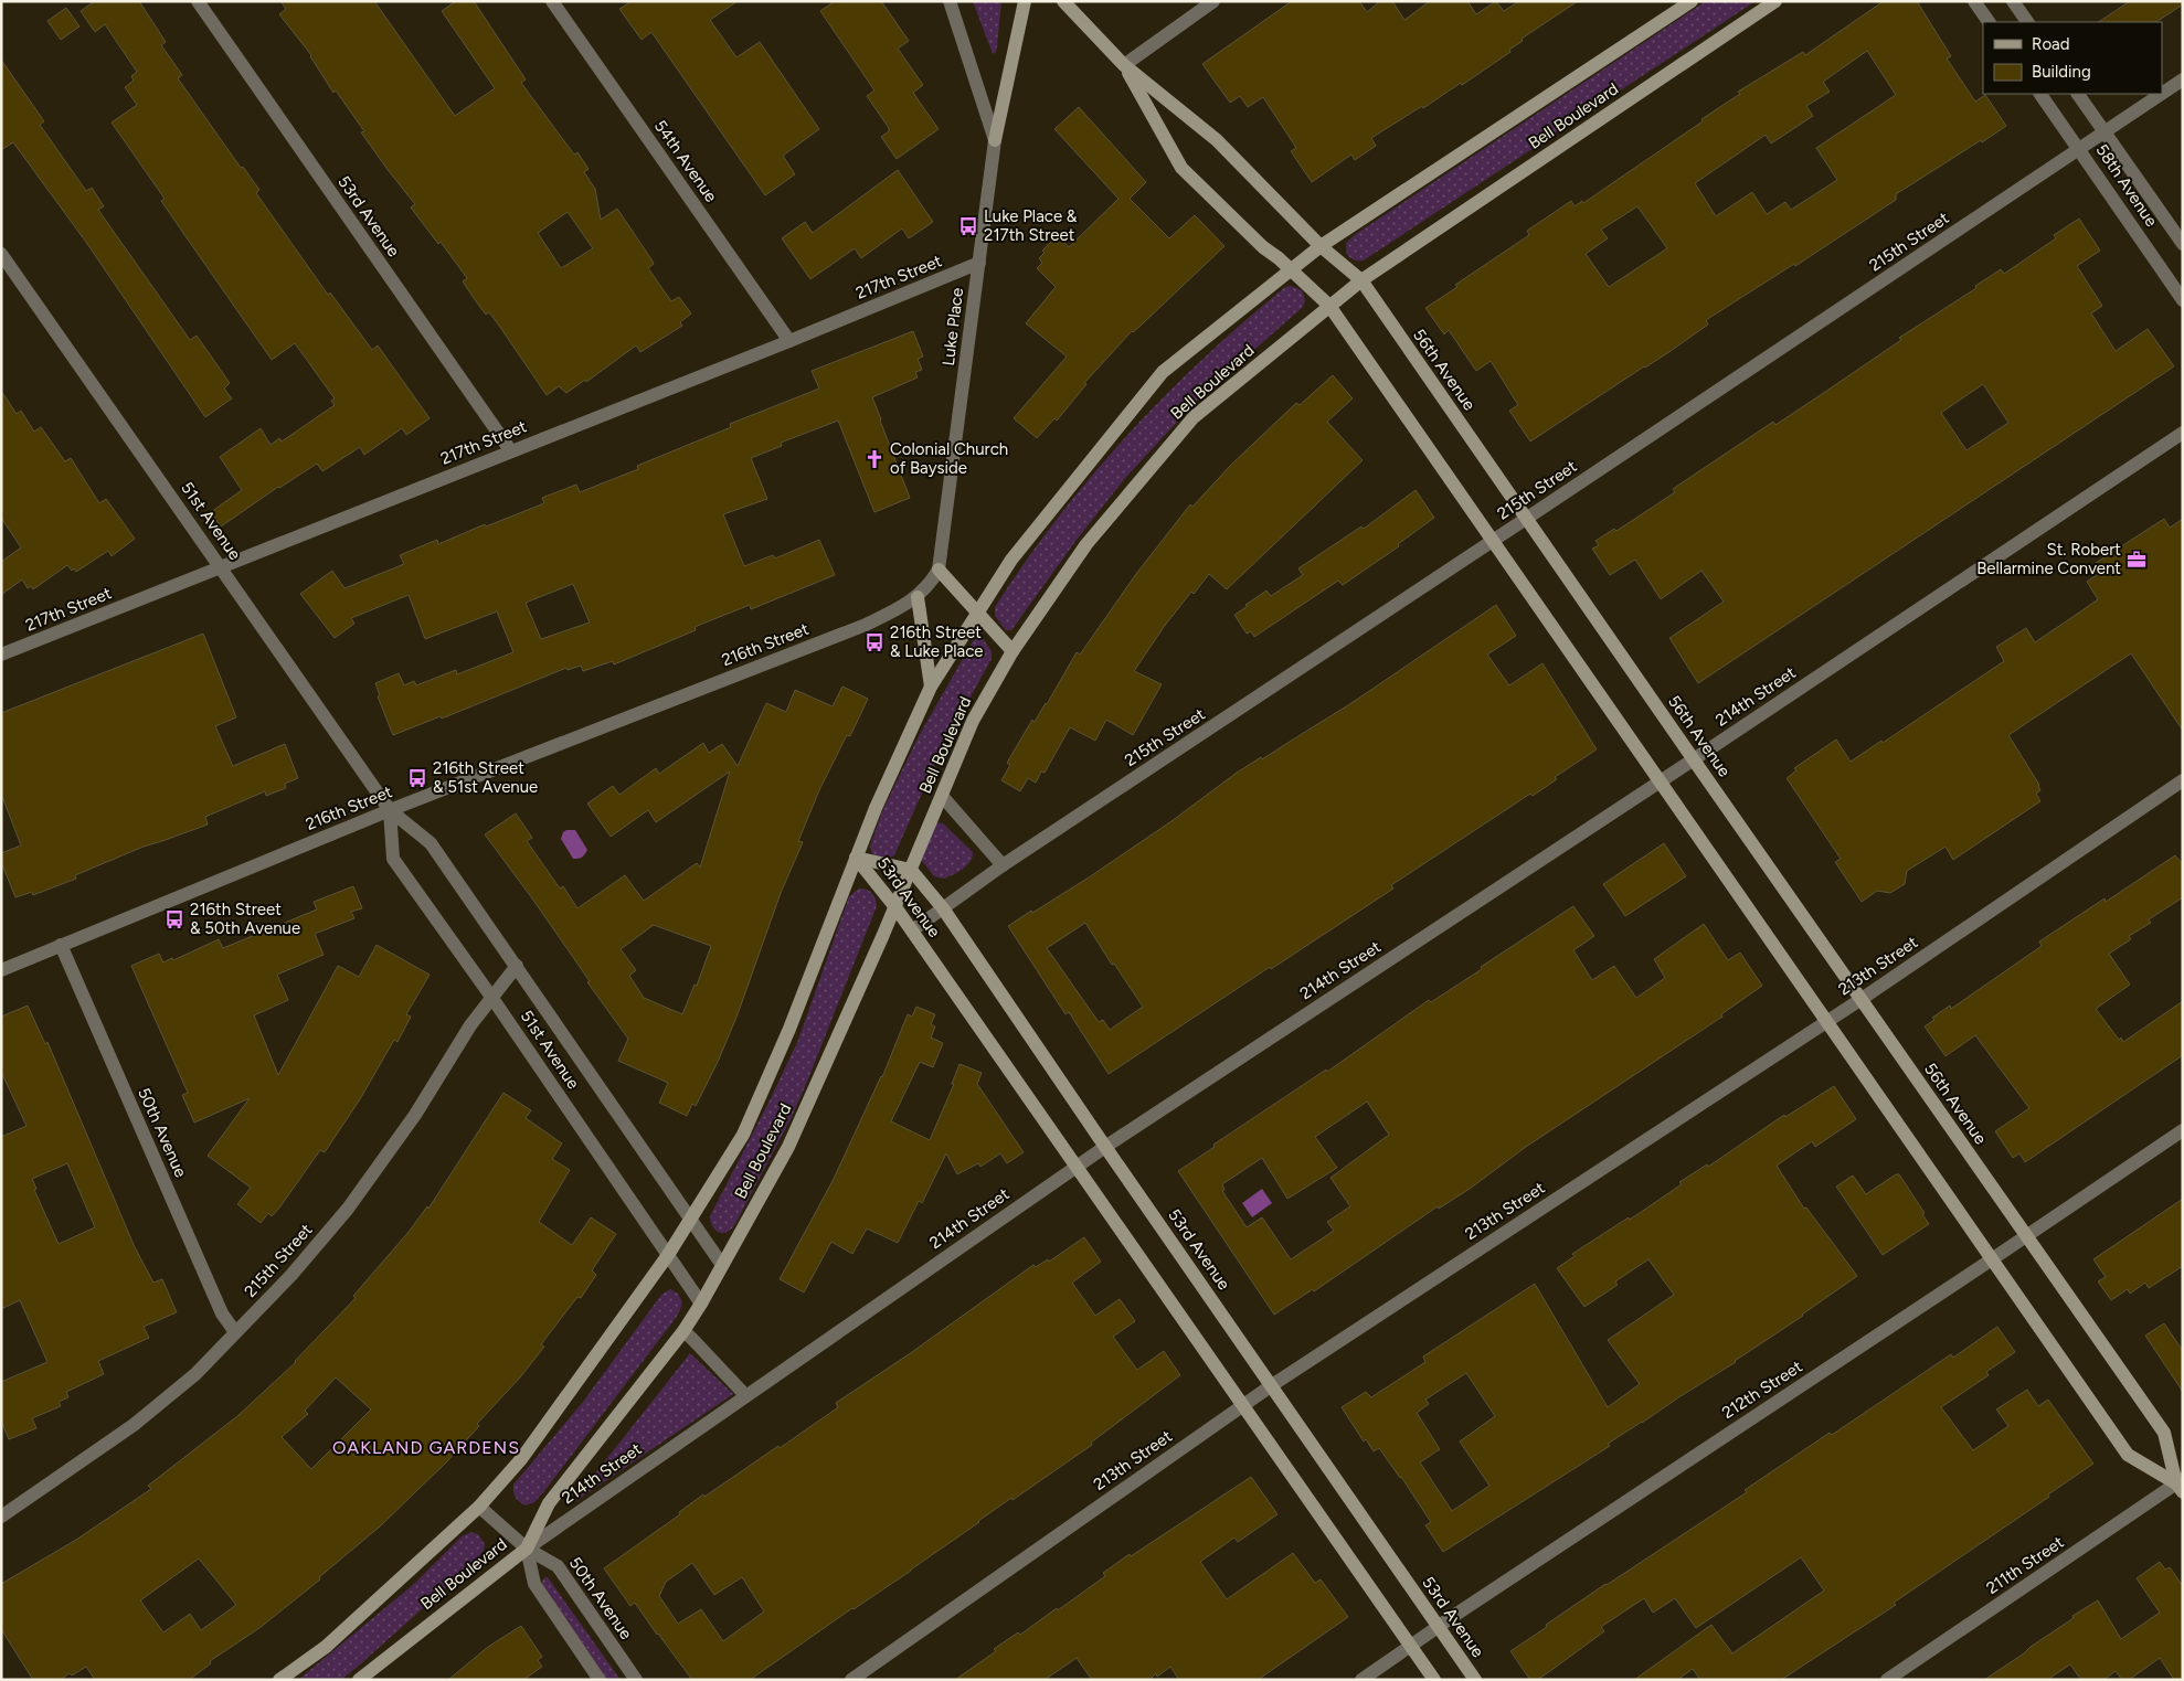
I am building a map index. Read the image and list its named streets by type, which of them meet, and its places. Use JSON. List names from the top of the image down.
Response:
{
  "streets": {
    "street": [
      "Bell Boulevard",
      "54th Avenue",
      "58th Avenue",
      "53rd Avenue",
      "215th Street",
      "217th Street",
      "Luke Place",
      "56th Avenue",
      "51st Avenue",
      "216th Street",
      "214th Street",
      "213th Street",
      "50th Avenue",
      "212th Street",
      "211th Street"
    ]
  },
  "crossings": [
    ["Bell Boulevard", "53rd Avenue"],
    ["Bell Boulevard", "56th Avenue"],
    ["Bell Boulevard", "51st Avenue"],
    ["Bell Boulevard", "214th Street"],
    ["Bell Boulevard", "50th Avenue"],
    ["54th Avenue", "217th Street"],
    ["58th Avenue", "215th Street"],
    ["53rd Avenue", "215th Street"],
    ["53rd Avenue", "217th Street"],
    ["53rd Avenue", "214th Street"],
    ["53rd Avenue", "213th Street"],
    ["53rd Avenue", "212th Street"],
    ["215th Street", "56th Avenue"],
    ["215th Street", "51st Avenue"],
    ["215th Street", "50th Avenue"],
    ["217th Street", "Luke Place"],
    ["217th Street", "51st Avenue"],
    ["Luke Place", "216th Street"],
    ["56th Avenue", "214th Street"],
    ["56th Avenue", "213th Street"],
    ["56th Avenue", "212th Street"],
    ["56th Avenue", "211th Street"],
    ["51st Avenue", "216th Street"],
    ["216th Street", "50th Avenue"],
    ["214th Street", "50th Avenue"]
  ],
  "districts": ["OAKLAND GARDENS"],
  "places": {
    "bus stop": [
      "Luke Place & 217th Street",
      "216th Street & Luke Place",
      "216th Street & 51st Avenue",
      "216th Street & 50th Avenue"
    ],
    "church": ["Colonial Church of Bayside"],
    "office": ["St. Robert Bellarmine Convent"]
  },
  "legend": ["Road", "Building"]
}
